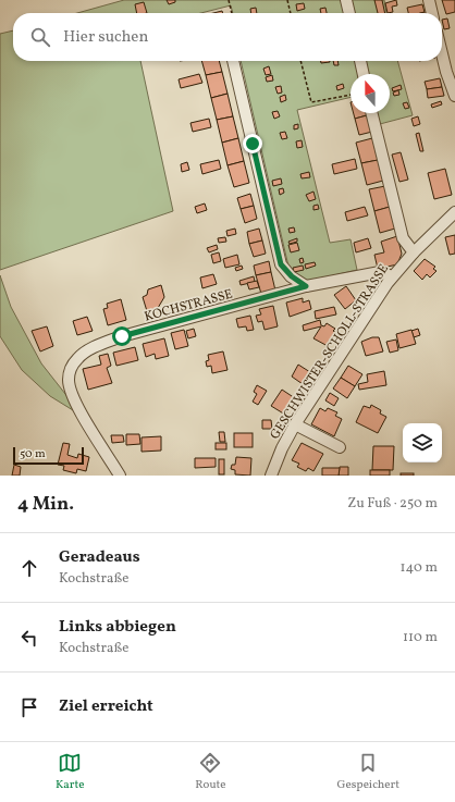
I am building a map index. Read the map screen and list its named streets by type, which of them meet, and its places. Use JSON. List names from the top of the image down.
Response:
{
  "streets": {
    "street": ["KOCHSTRASSE", "GESCHWISTER-SCHOLL-STRASSE"]
  },
  "crossings": [
    ["KOCHSTRASSE", "GESCHWISTER-SCHOLL-STRASSE"]
  ],
  "scale_bar": "50 m",
  "north": "top",
  "page": {
    "search": "Hier suchen",
    "scale": "50 m",
    "heading": ["4 Min.", "Zu Fuß · 250 m"],
    "list": [
      ["Geradeaus", "Kochstraße", "140 m"],
      ["Links abbiegen", "Kochstraße", "110 m"],
      "Ziel erreicht"
    ],
    "nav": ["Karte", "Route", "Gespeichert"]
  }
}
